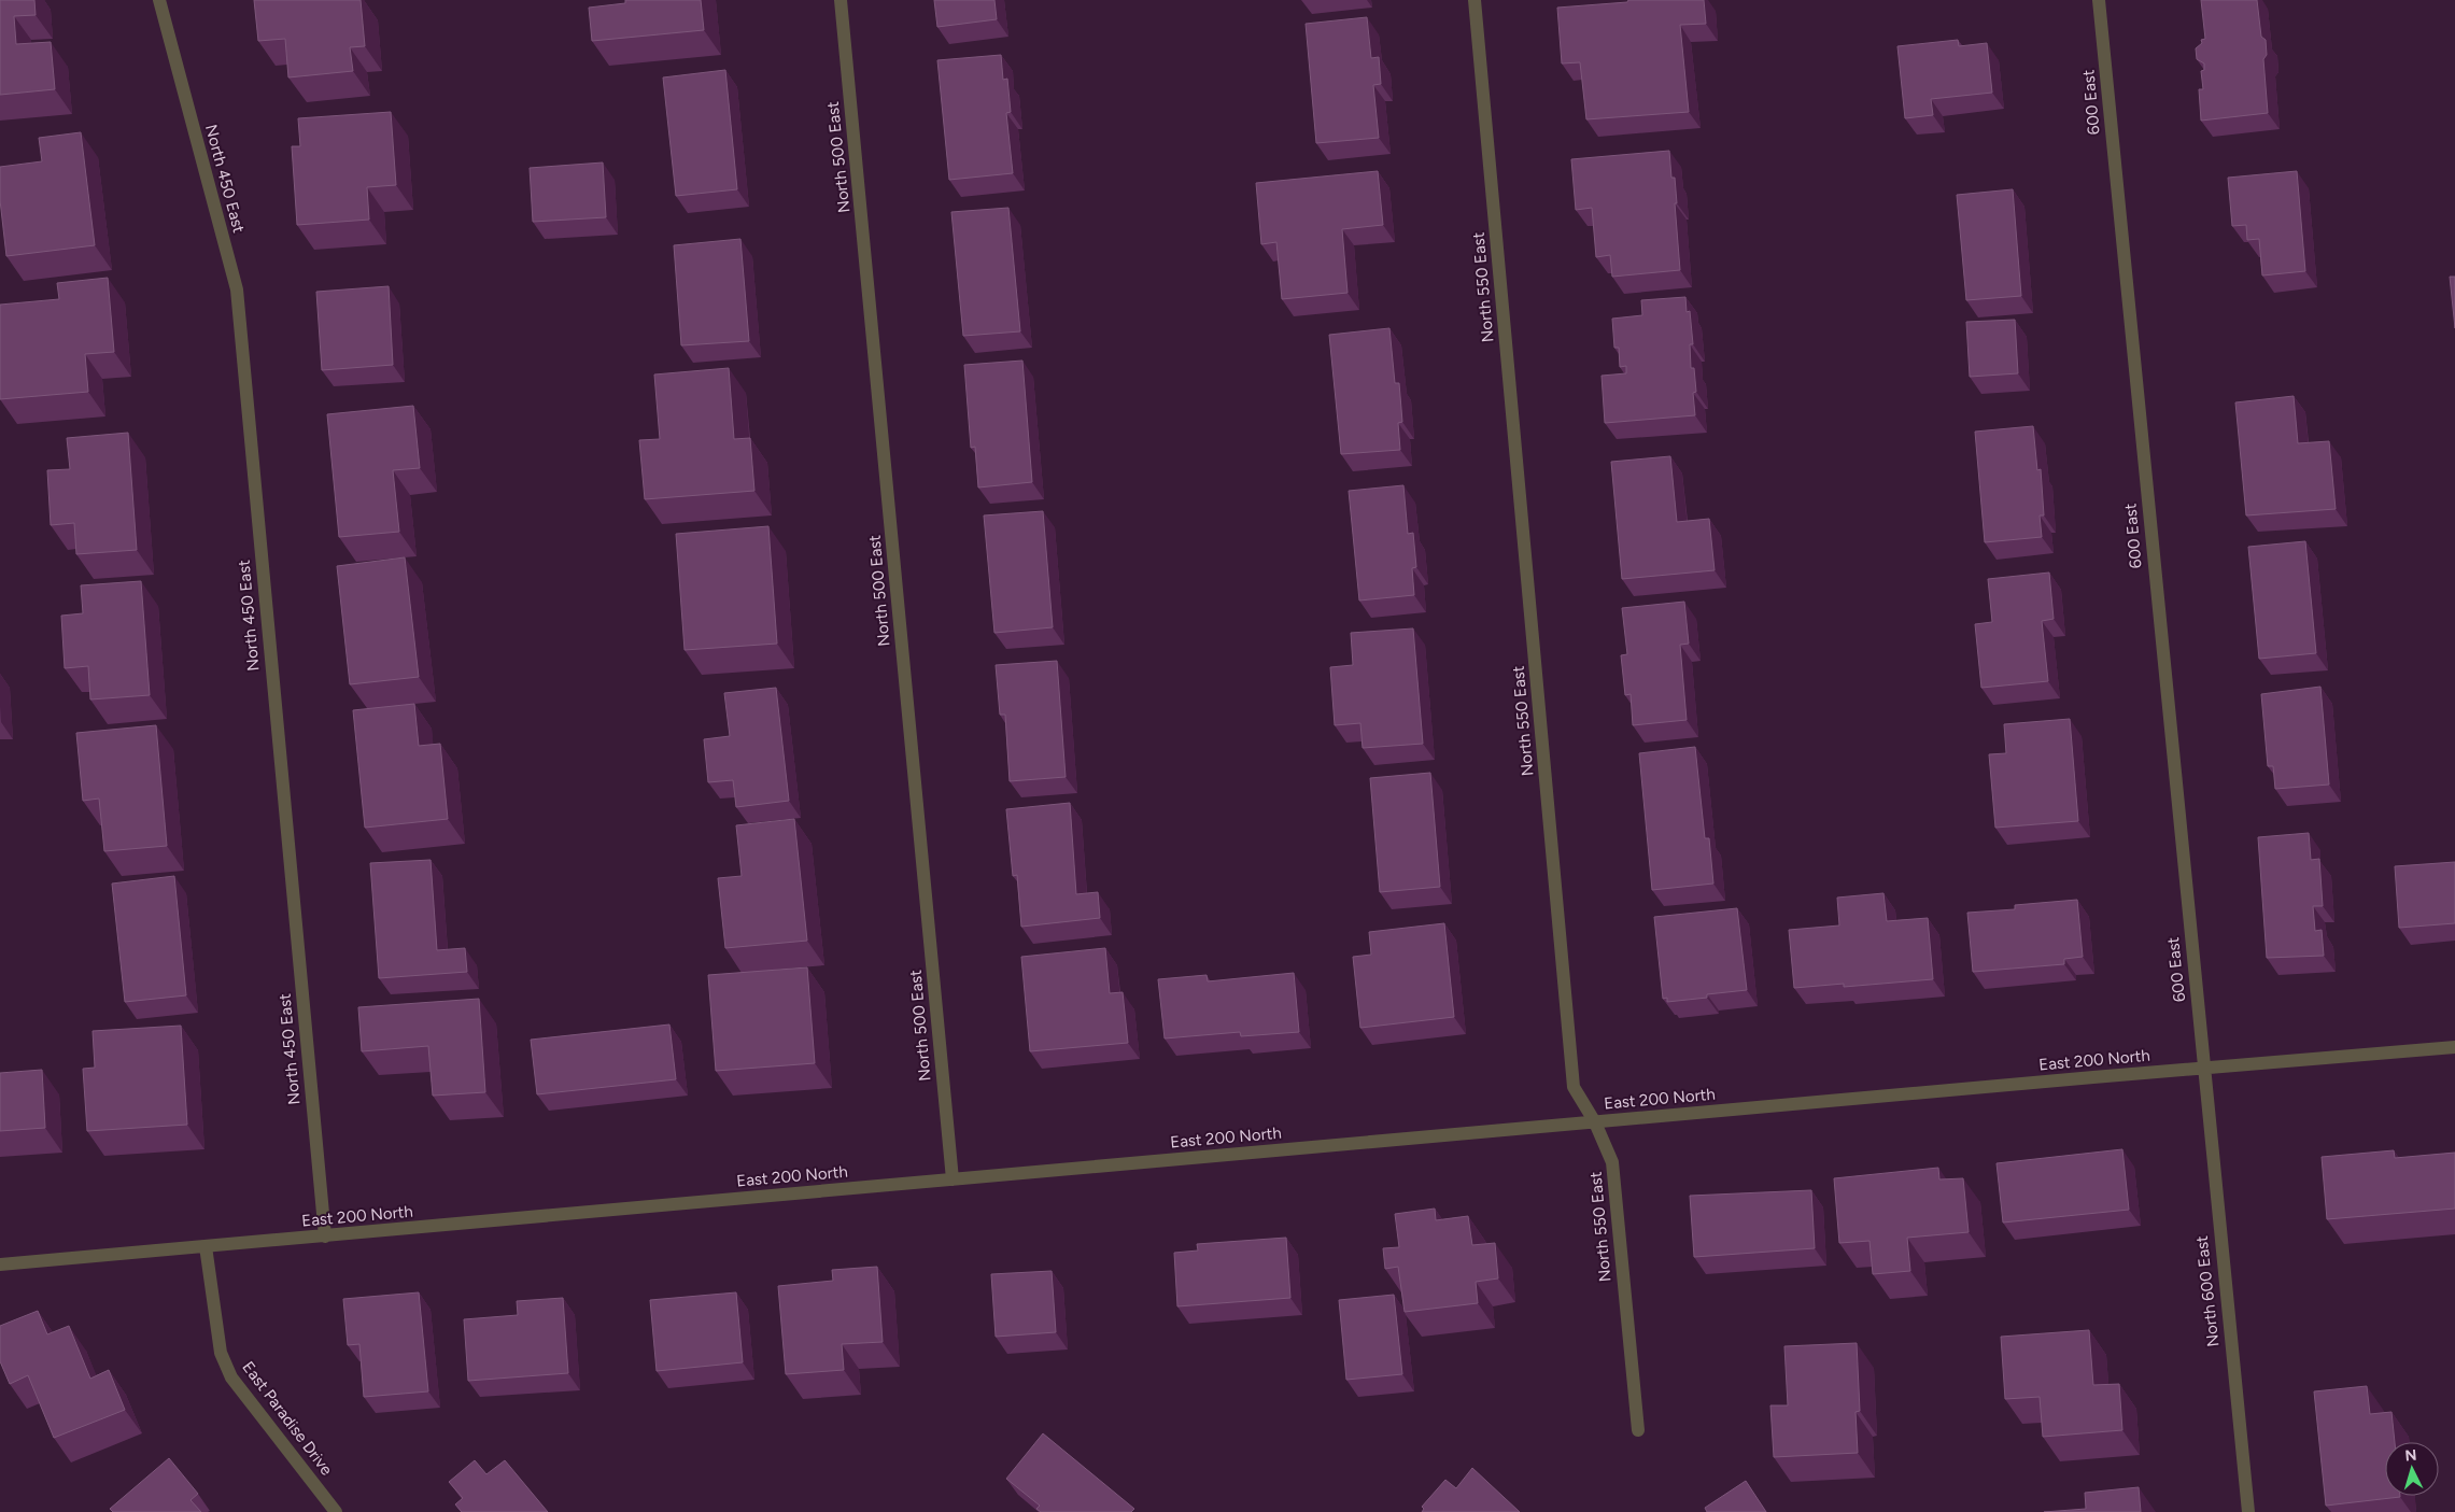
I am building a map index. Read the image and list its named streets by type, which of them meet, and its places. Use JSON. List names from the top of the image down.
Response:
{
  "streets": {
    "street": [
      "600 East",
      "North 500 East",
      "North 450 East",
      "North 550 East",
      "East 200 North",
      "North 600 East",
      "East Paradise Drive"
    ]
  },
  "crossings": [
    ["600 East", "East 200 North"],
    ["600 East", "North 600 East"],
    ["North 500 East", "East 200 North"],
    ["North 450 East", "East 200 North"],
    ["North 550 East", "East 200 North"],
    ["East 200 North", "North 600 East"],
    ["East 200 North", "East Paradise Drive"]
  ],
  "north": "top"
}
